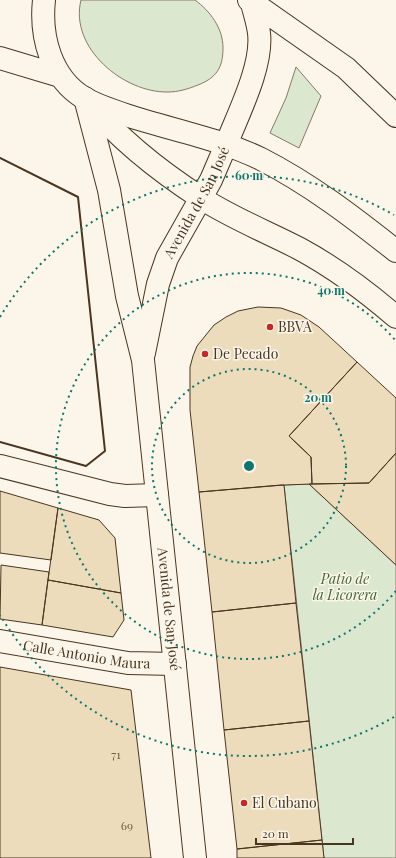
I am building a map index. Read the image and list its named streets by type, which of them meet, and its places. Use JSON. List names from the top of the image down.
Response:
{
  "streets": {
    "main road": ["Avenida de San José", "Calle Antonio Maura"]
  },
  "crossings": [
    ["Avenida de San José", "Calle Antonio Maura"]
  ],
  "parks": ["Patio de la Licorera"],
  "places": ["BBVA", "De Pecado", "El Cubano"],
  "house_numbers": ["71", "69"],
  "scale_bar": "20 m",
  "rings": ["60 m", "40 m", "20 m"]
}
